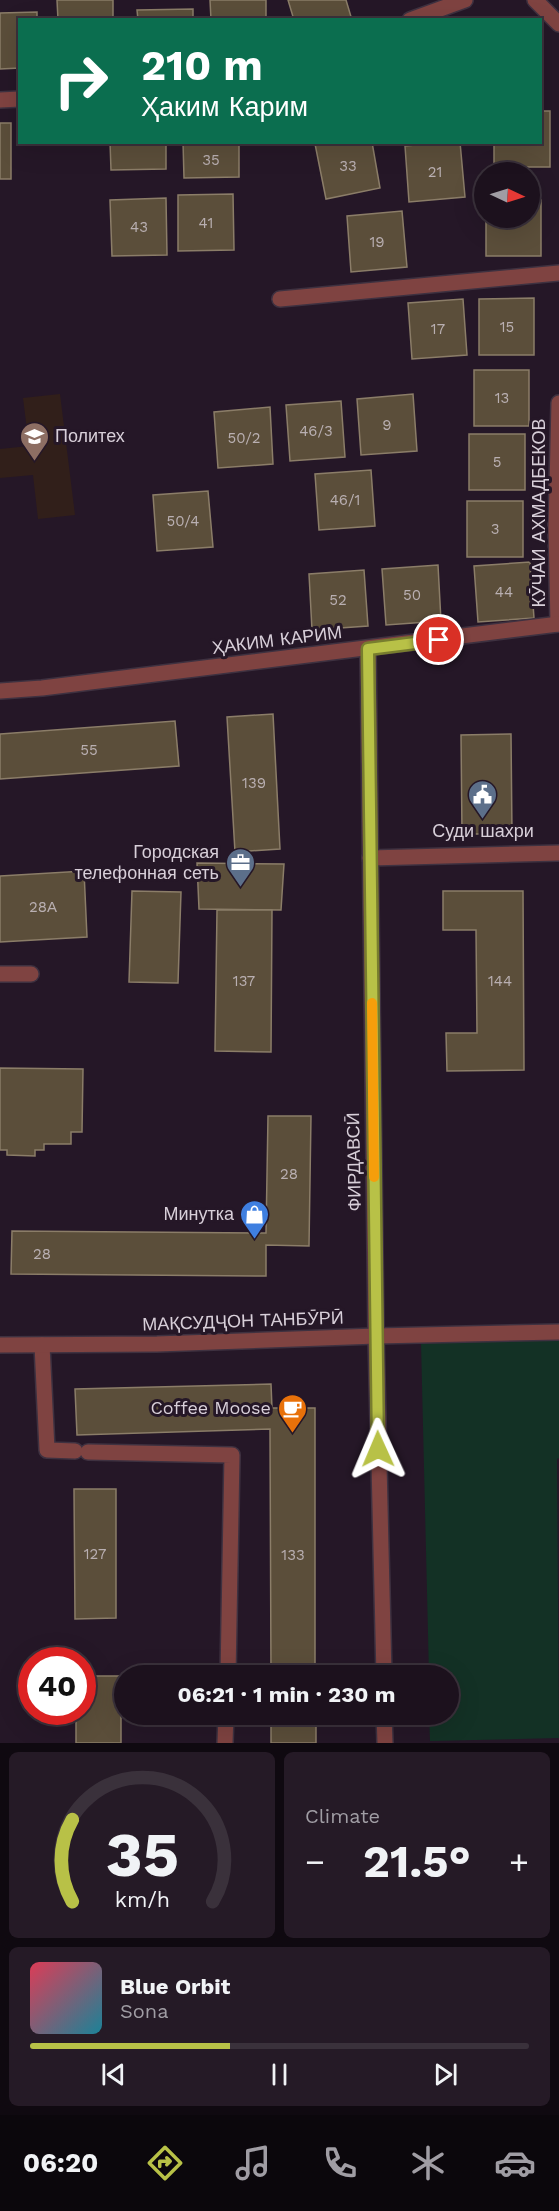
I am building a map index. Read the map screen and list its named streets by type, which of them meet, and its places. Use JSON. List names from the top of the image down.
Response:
{
  "streets": {
    "street": [
      "КӮЧАИ АХМАДБЕКОВ",
      "ҲАКИМ КАРИМ",
      "ФИРДАВСӢ",
      "МАҚСУДҶОН ТАНБӮРӢ"
    ]
  },
  "crossings": [
    ["КӮЧАИ АХМАДБЕКОВ", "ҲАКИМ КАРИМ"],
    ["ҲАКИМ КАРИМ", "ФИРДАВСӢ"],
    ["ФИРДАВСӢ", "МАҚСУДҶОН ТАНБӮРӢ"]
  ],
  "places": {
    "school or university": ["Политех"],
    "public building": ["Суди шахри"],
    "office": ["Городская телефонная сеть"],
    "shop": ["Минутка"],
    "cafe": ["Coffee Moose"]
  },
  "house_numbers": [
    "35",
    "33",
    "21",
    "41",
    "43",
    "19",
    "15",
    "17",
    "13",
    "9",
    "46/3",
    "50/2",
    "5",
    "46/1",
    "50/4",
    "3",
    "44",
    "50",
    "52",
    "55",
    "139",
    "28А",
    "137",
    "144",
    "28",
    "28",
    "127",
    "133"
  ],
  "north": "right",
  "page": {
    "turn": ["210 m", "Ҳаким Карим"],
    "limit": "40",
    "trip": "06:21 · 1 min · 230 m",
    "tile": "Climate",
    "heat": ["−", "21.5°", "+"],
    "song": ["Blue Orbit", "Sona"],
    "tabs": "06:20",
    "gauge": ["35", "km/h"]
  }
}
